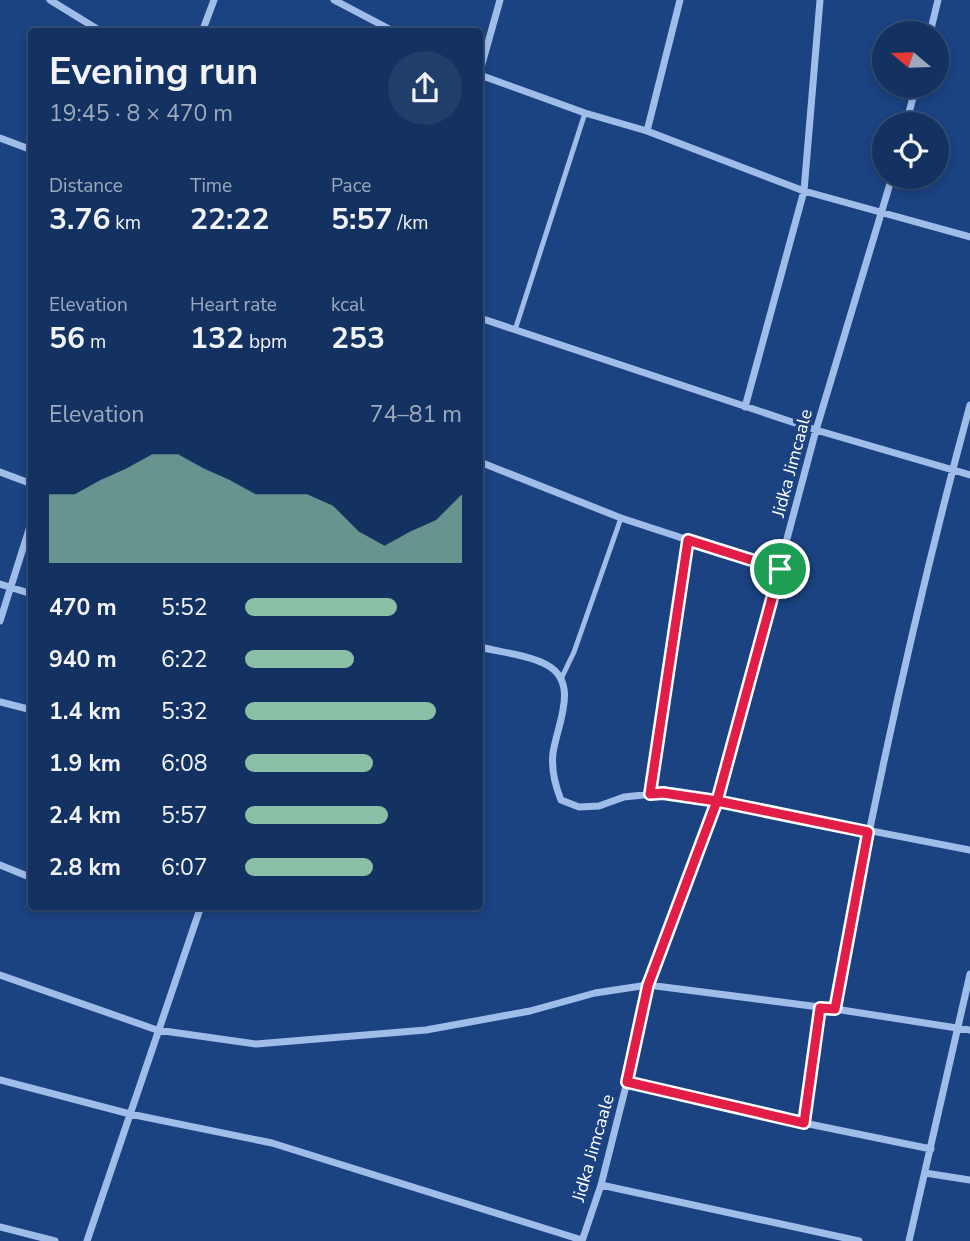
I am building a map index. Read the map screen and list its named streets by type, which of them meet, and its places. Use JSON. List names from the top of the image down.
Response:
{
  "streets": {
    "street": ["Jidka Jimcaale"]
  },
  "north": "left",
  "page": {
    "heading": ["Evening run", "19:45 · 8 × 470 m"],
    "stats": [
      ["Distance", "3.76 km"],
      ["Time", "22:22"],
      ["Pace", "5:57 /km"],
      ["Elevation", "56 m"],
      ["Heart rate", "132 bpm"],
      ["kcal", "253"]
    ],
    "chart": ["Elevation", "74–81 m"],
    "list": [
      {
        "name": "470 m",
        "note": "5:52"
      },
      {
        "name": "940 m",
        "note": "6:22"
      },
      {
        "name": "1.4 km",
        "note": "5:32"
      },
      {
        "name": "1.9 km",
        "note": "6:08"
      },
      {
        "name": "2.4 km",
        "note": "5:57"
      },
      {
        "name": "2.8 km",
        "note": "6:07"
      }
    ]
  }
}
